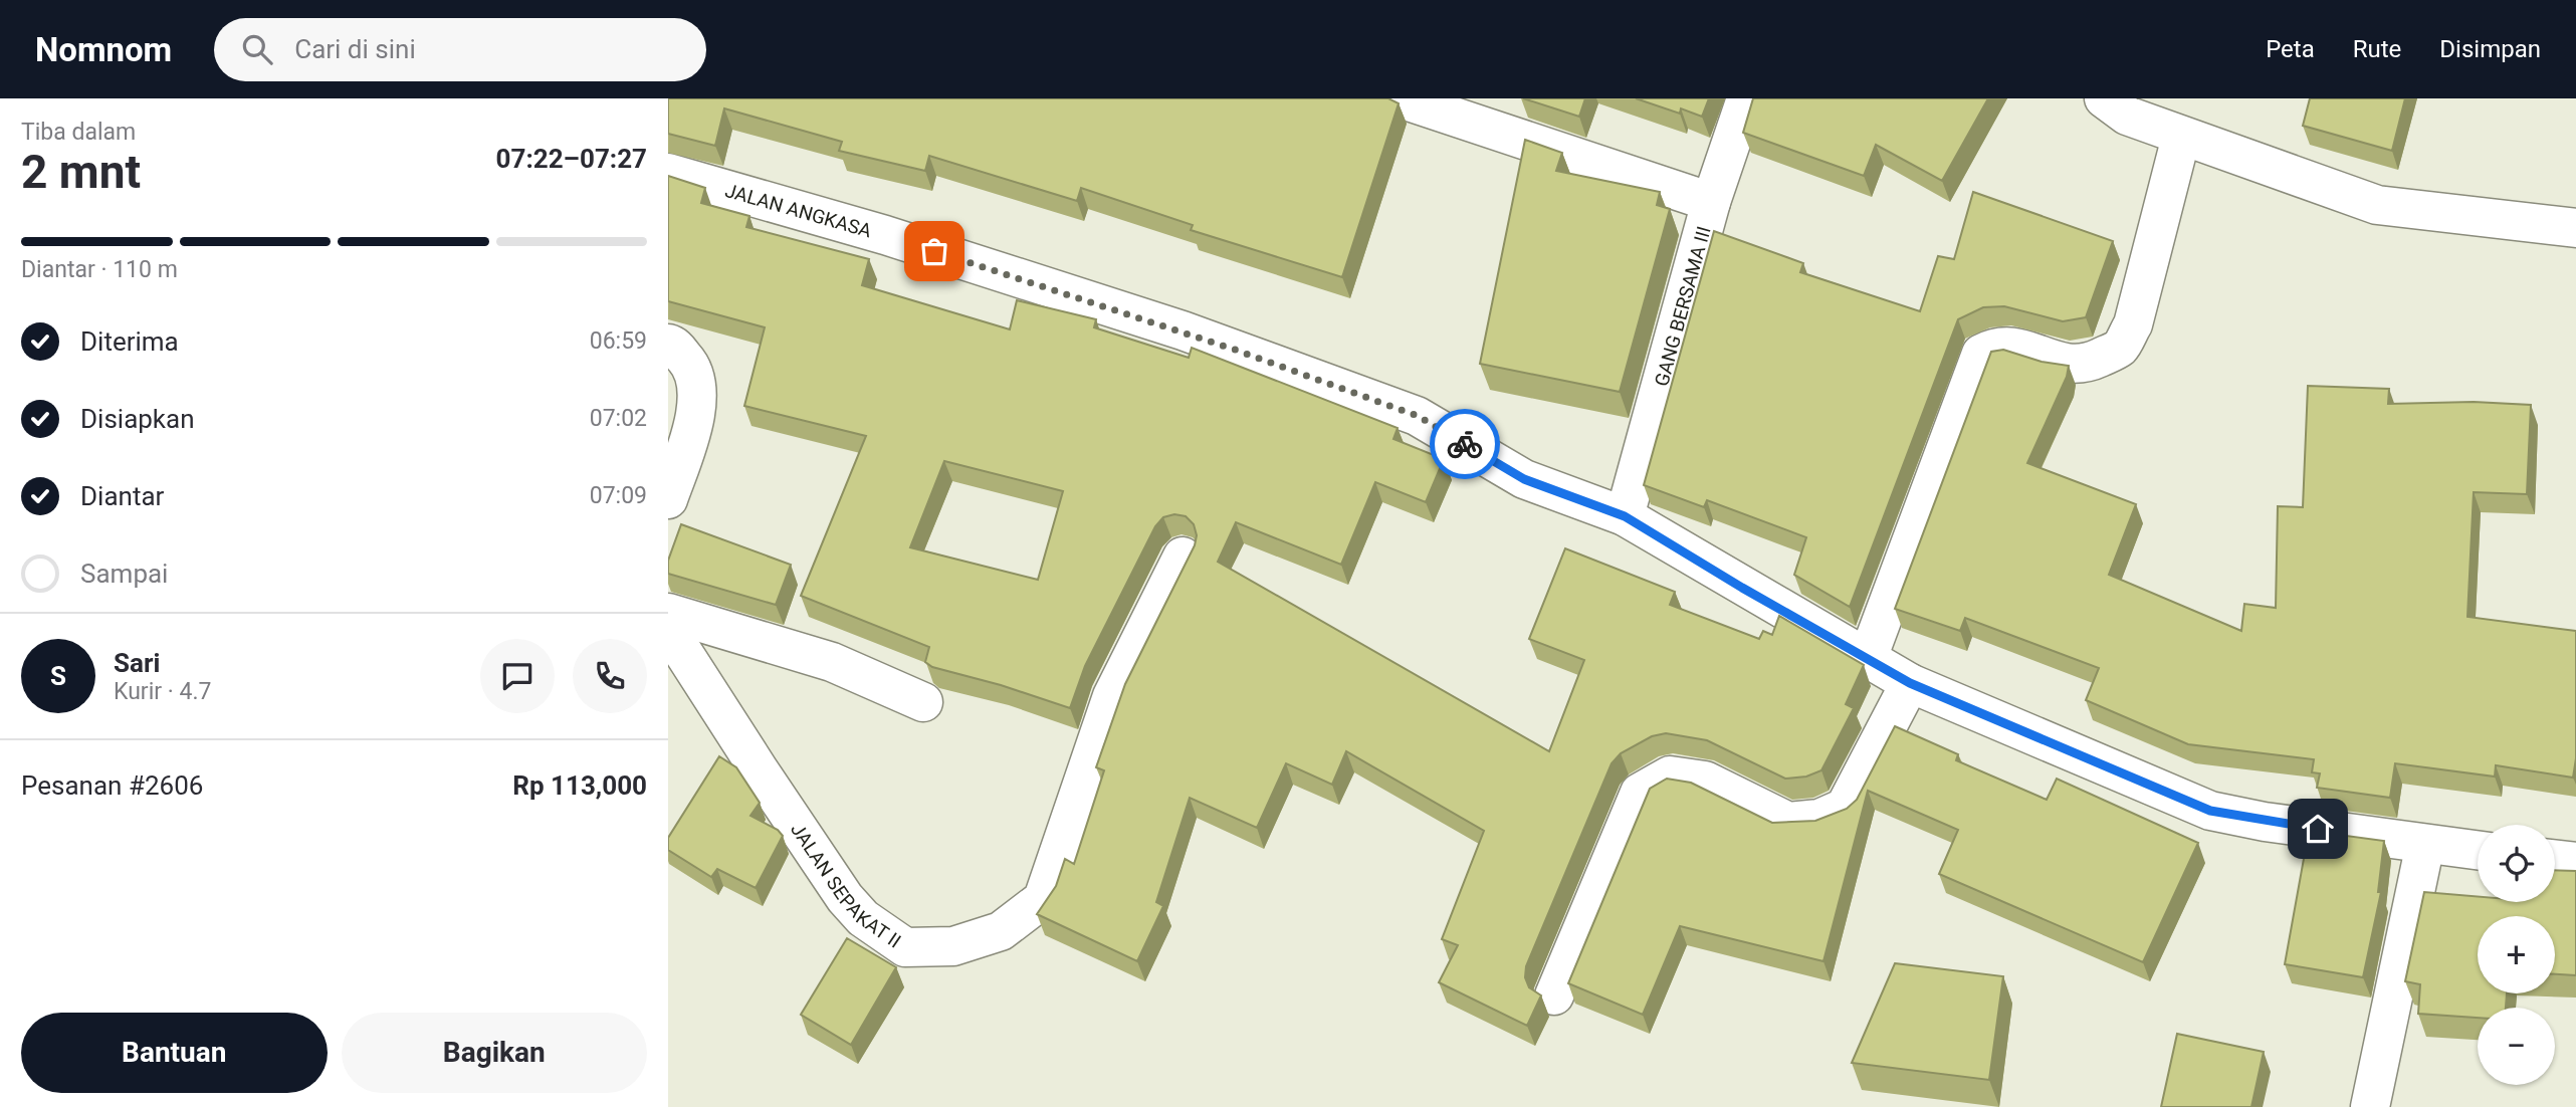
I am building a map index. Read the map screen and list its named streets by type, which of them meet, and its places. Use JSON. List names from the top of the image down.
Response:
{
  "streets": {
    "street": ["JALAN ANGKASA", "GANG BERSAMA III", "JALAN SEPAKAT II"]
  },
  "crossings": [
    ["JALAN ANGKASA", "GANG BERSAMA III"]
  ],
  "page": {
    "header": "Nomnom",
    "search": "Cari di sini",
    "nav": ["Peta", "Rute", "Disimpan"],
    "heading": ["2 mnt", "Tiba dalam", "07:22–07:27"],
    "panel": [
      "Sari",
      "Kurir · 4.7",
      "Pesanan #2606",
      "Rp 113,000"
    ],
    "bar": "Diantar · 110 m",
    "list": [
      ["Diterima", "06:59"],
      ["Disiapkan", "07:02"],
      ["Diantar", "07:09"],
      "Sampai"
    ],
    "round": "S",
    "map_buttons": ["+", "−"],
    "buttons": ["Bantuan", "Bagikan"]
  }
}
